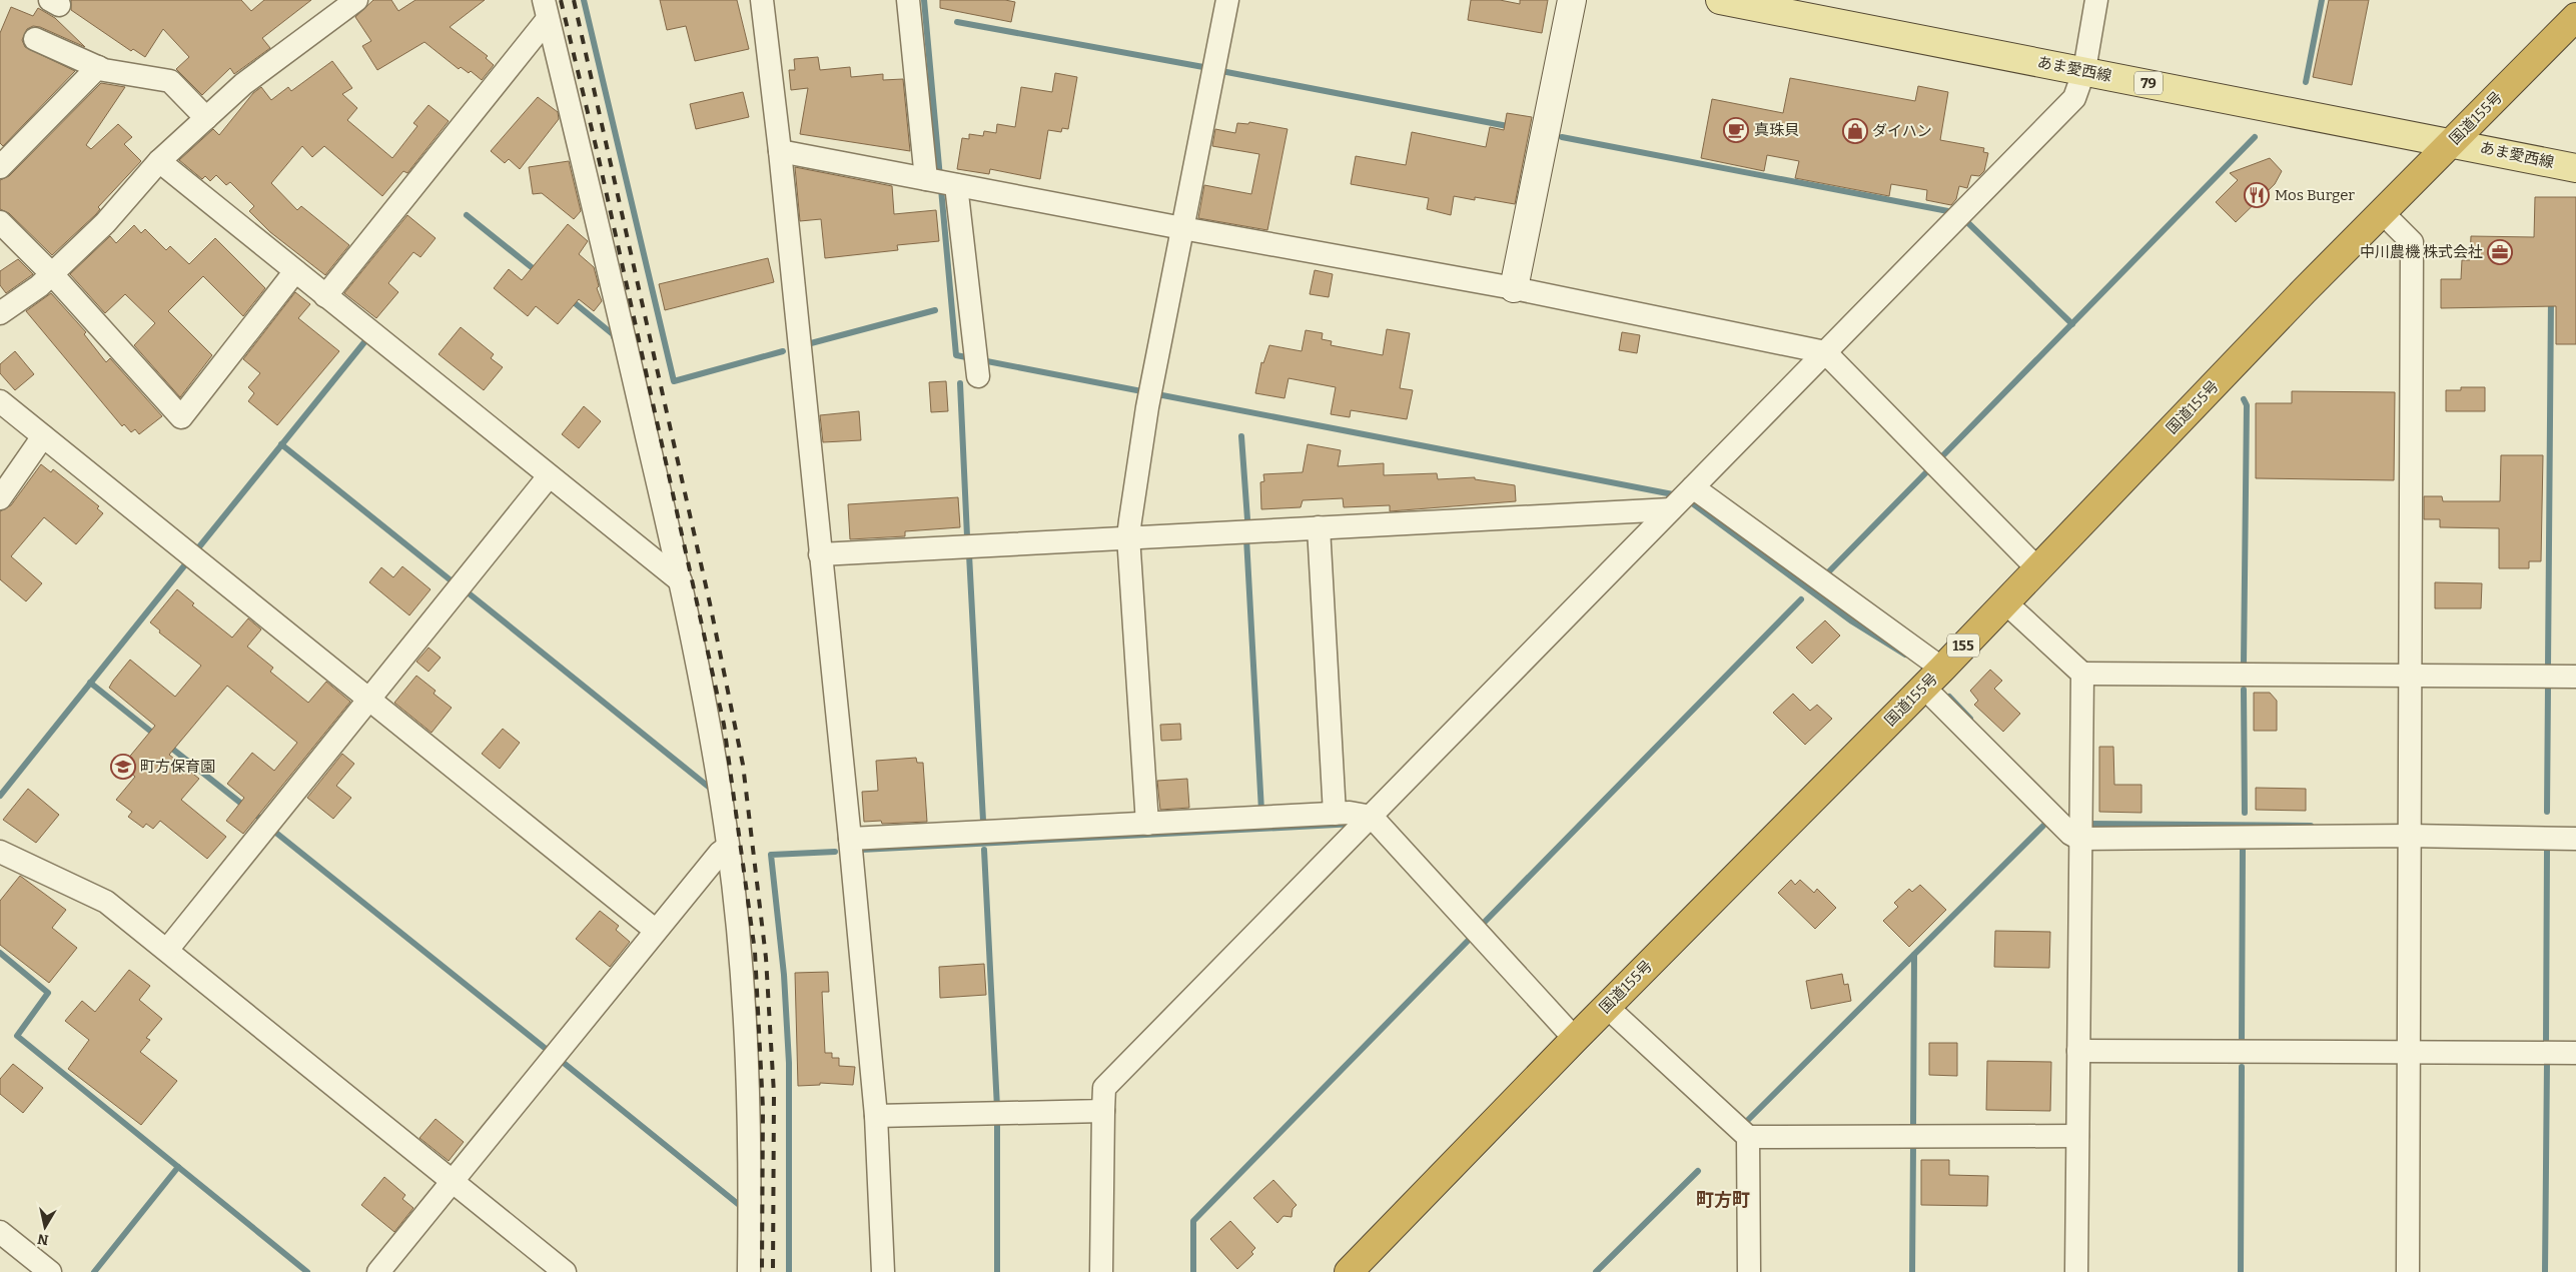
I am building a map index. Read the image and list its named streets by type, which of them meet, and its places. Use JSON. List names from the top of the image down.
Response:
{
  "streets": {
    "highway": ["国道155号", "155"],
    "main road": ["あま愛西線", "79"]
  },
  "crossings": [
    ["あま愛西線", "国道155号"]
  ],
  "districts": ["町方町"],
  "places": {
    "cafe": ["真珠貝"],
    "shop": ["ダイハン"],
    "restaurant": ["Mos Burger"],
    "office": ["中川農機 株式会社"],
    "school or university": ["町方保育園"]
  },
  "north": "bottom"
}
